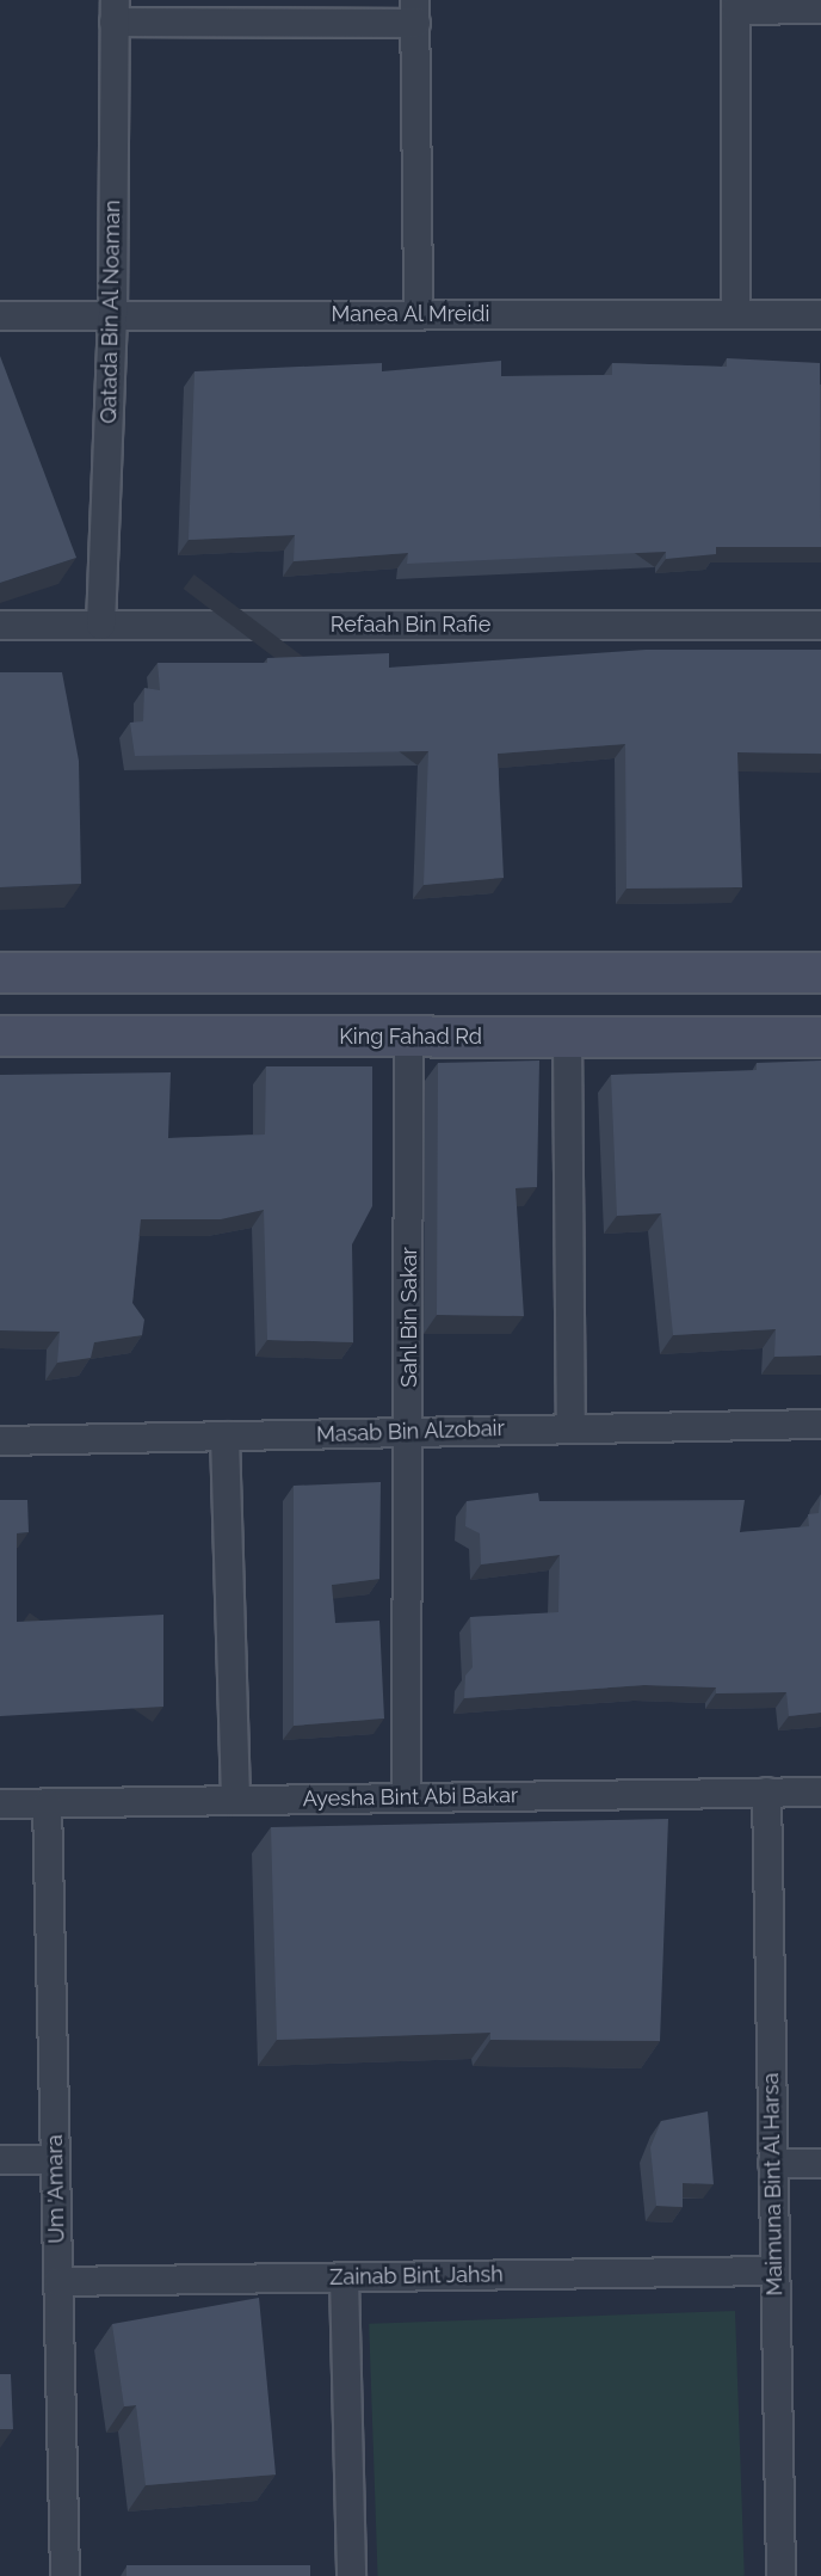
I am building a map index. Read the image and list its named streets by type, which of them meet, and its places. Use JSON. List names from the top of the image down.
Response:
{
  "streets": {
    "street": [
      "Qatada Bin Al Noaman",
      "Manea Al Mreidi",
      "Refaah Bin Rafie",
      "King Fahad Rd",
      "Sahl Bin Sakar",
      "Masab Bin Alzobair",
      "Ayesha Bint Abi Bakar",
      "Maimuna Bint Al Harsa",
      "Um 'Amara",
      "Zainab Bint Jahsh"
    ]
  },
  "crossings": [
    ["Qatada Bin Al Noaman", "Manea Al Mreidi"],
    ["Qatada Bin Al Noaman", "Refaah Bin Rafie"],
    ["King Fahad Rd", "Sahl Bin Sakar"],
    ["Sahl Bin Sakar", "Masab Bin Alzobair"],
    ["Sahl Bin Sakar", "Ayesha Bint Abi Bakar"],
    ["Ayesha Bint Abi Bakar", "Maimuna Bint Al Harsa"],
    ["Ayesha Bint Abi Bakar", "Um 'Amara"],
    ["Maimuna Bint Al Harsa", "Zainab Bint Jahsh"],
    ["Um 'Amara", "Zainab Bint Jahsh"]
  ]
}
